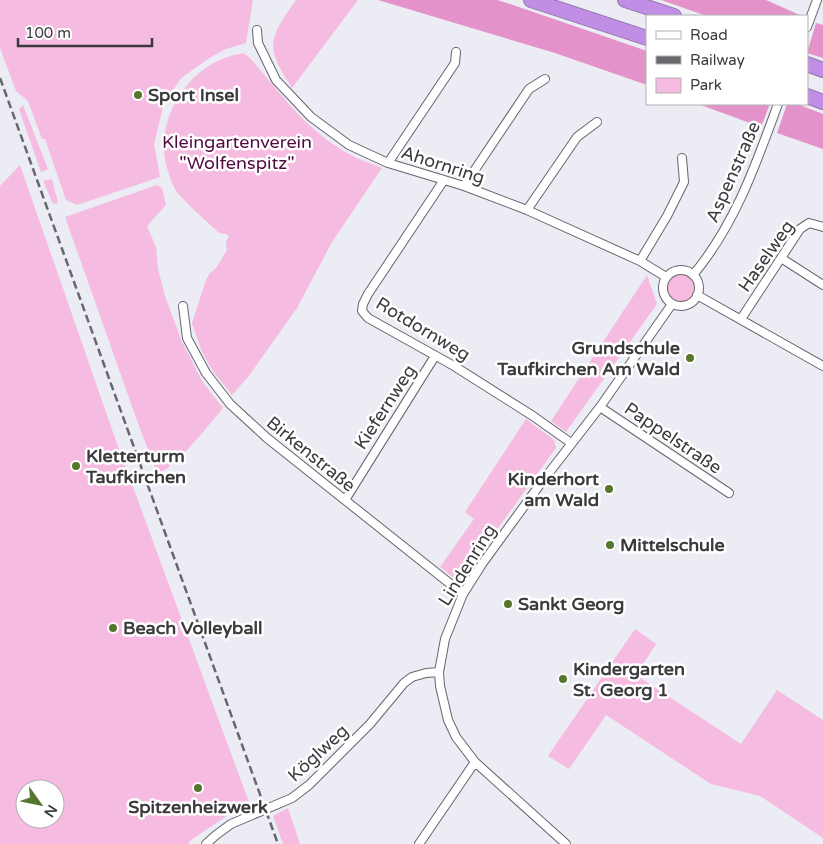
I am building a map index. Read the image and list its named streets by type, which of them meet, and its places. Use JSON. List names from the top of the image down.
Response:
{
  "streets": {
    "street": [
      "Ahornring",
      "Aspenstraße",
      "Haselweg",
      "Rotdornweg",
      "Kiefernweg",
      "Pappelstraße",
      "Birkenstraße",
      "Lindenring",
      "Köglweg"
    ]
  },
  "crossings": [
    ["Ahornring", "Aspenstraße"],
    ["Ahornring", "Rotdornweg"],
    ["Ahornring", "Lindenring"],
    ["Aspenstraße", "Lindenring"],
    ["Rotdornweg", "Kiefernweg"],
    ["Rotdornweg", "Lindenring"],
    ["Kiefernweg", "Birkenstraße"],
    ["Pappelstraße", "Lindenring"],
    ["Birkenstraße", "Lindenring"],
    ["Lindenring", "Köglweg"]
  ],
  "parks": ["Kleingartenverein \"Wolfenspitz\""],
  "places": [
    "Sport Insel",
    "Grundschule Taufkirchen Am Wald",
    "Kletterturm Taufkirchen",
    "Kinderhort am Wald",
    "Mittelschule",
    "Sankt Georg",
    "Beach Volleyball",
    "Kindergarten St. Georg 1",
    "Spitzenheizwerk"
  ],
  "legend": ["Road", "Railway", "Park"],
  "scale_bar": "100 m",
  "north": "bottom right"
}
